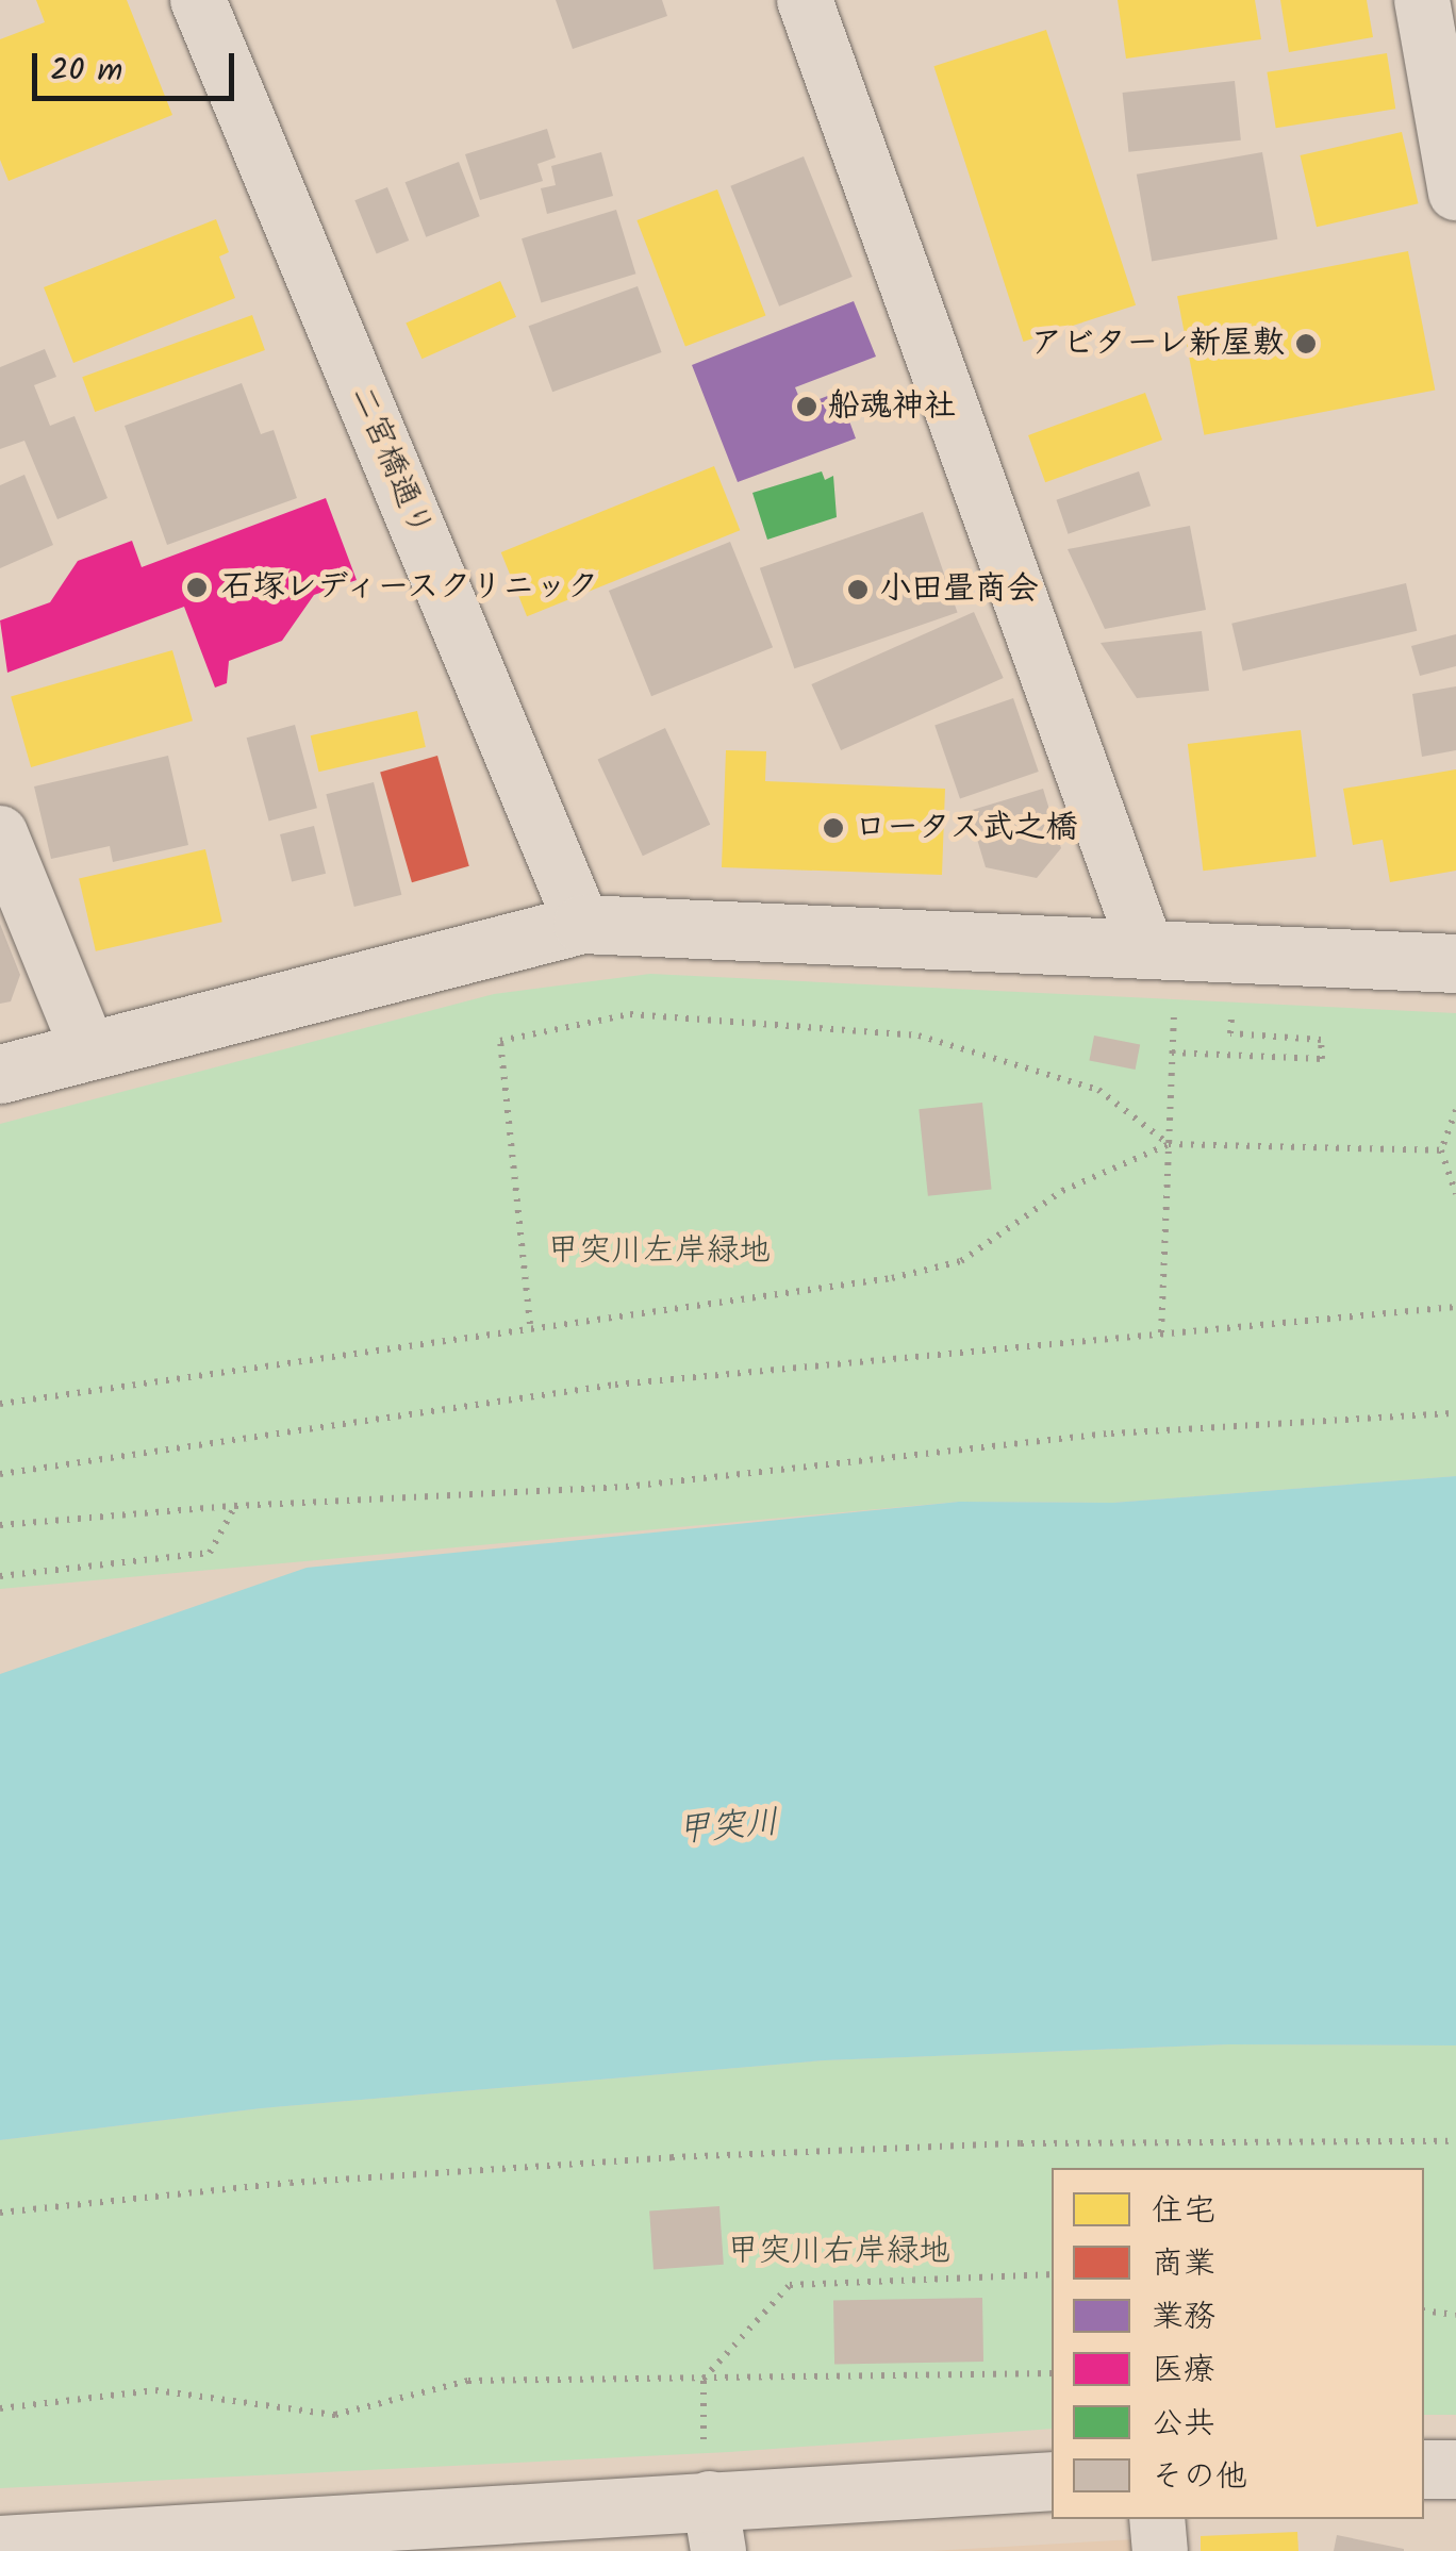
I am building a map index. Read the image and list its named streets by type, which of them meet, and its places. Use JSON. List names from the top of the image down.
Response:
{
  "streets": {
    "street": ["二宮橋通り"]
  },
  "water": ["甲突川"],
  "parks": ["甲突川左岸緑地", "甲突川右岸緑地"],
  "places": [
    "アビターレ新屋敷",
    "船魂神社",
    "石塚レディースクリニック",
    "小田畳商会",
    "ロータス武之橋"
  ],
  "legend": [
    "住宅",
    "商業",
    "業務",
    "医療",
    "公共",
    "その他"
  ],
  "scale_bar": "20 m"
}
